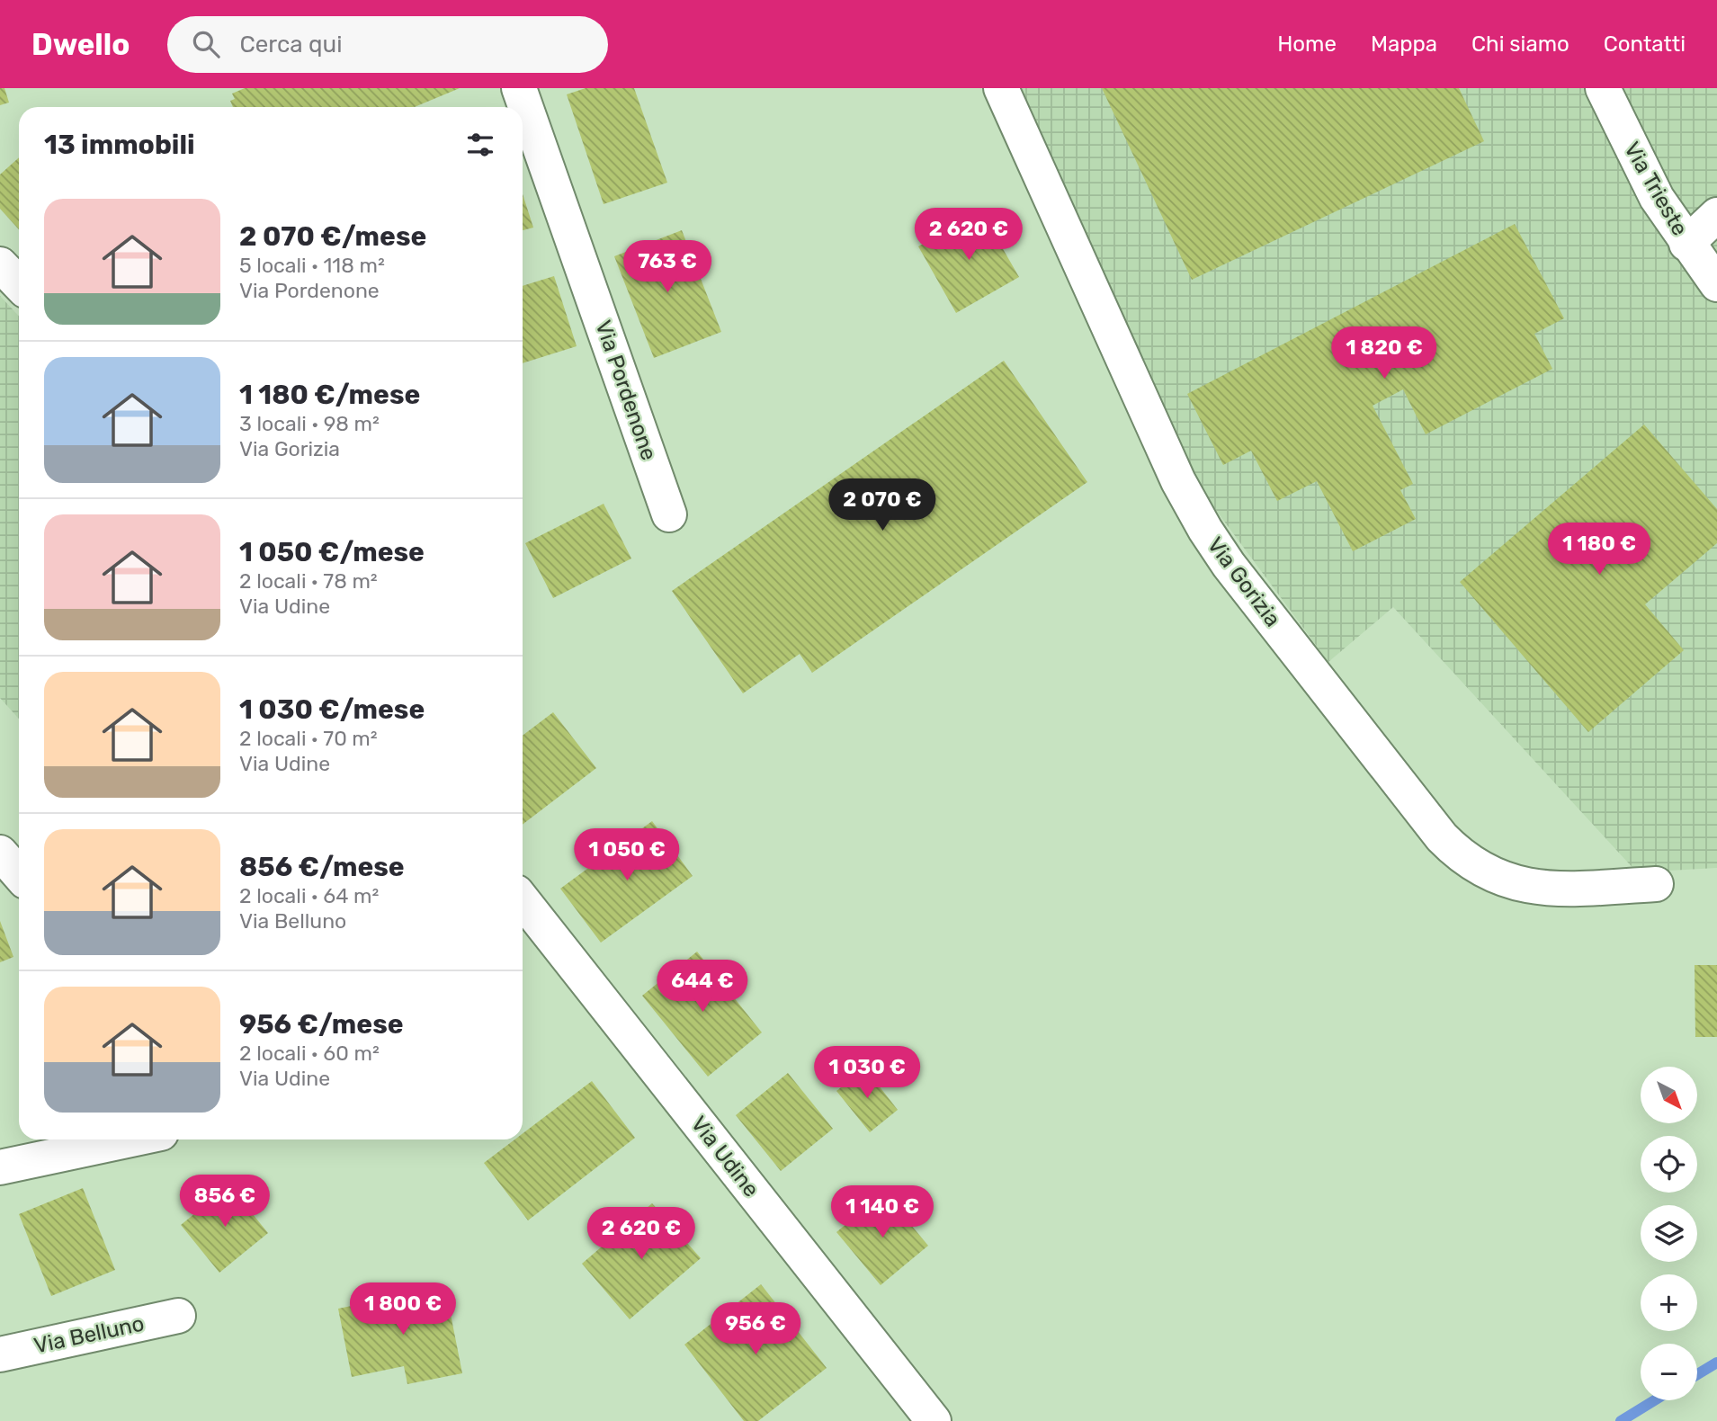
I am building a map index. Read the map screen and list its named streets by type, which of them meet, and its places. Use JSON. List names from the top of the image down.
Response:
{
  "streets": {
    "street": [
      "Via Trieste",
      "Via Pordenone",
      "Via Gorizia",
      "Via Udine",
      "Via Belluno"
    ]
  },
  "north": "bottom right",
  "page": {
    "header": "Dwello",
    "search": "Cerca qui",
    "nav": [
      "Home",
      "Mappa",
      "Chi siamo",
      "Contatti"
    ],
    "heading": "13 immobili",
    "list": [
      {
        "name": "2 070 €/mese",
        "note": "5 locali · 118 m² · Via Pordenone"
      },
      {
        "name": "1 180 €/mese",
        "note": "3 locali · 98 m² · Via Gorizia"
      },
      {
        "name": "1 050 €/mese",
        "note": "2 locali · 78 m² · Via Udine"
      },
      {
        "name": "1 030 €/mese",
        "note": "2 locali · 70 m² · Via Udine"
      },
      {
        "name": "856 €/mese",
        "note": "2 locali · 64 m² · Via Belluno"
      },
      {
        "name": "956 €/mese",
        "note": "2 locali · 60 m² · Via Udine"
      }
    ],
    "price": [
      "2 620 €",
      "763 €",
      "1 820 €",
      "2 070 €",
      "1 180 €",
      "1 050 €",
      "644 €",
      "1 030 €",
      "856 €",
      "1 140 €",
      "2 620 €",
      "1 800 €",
      "956 €"
    ],
    "map_buttons": ["+", "−"]
  }
}
